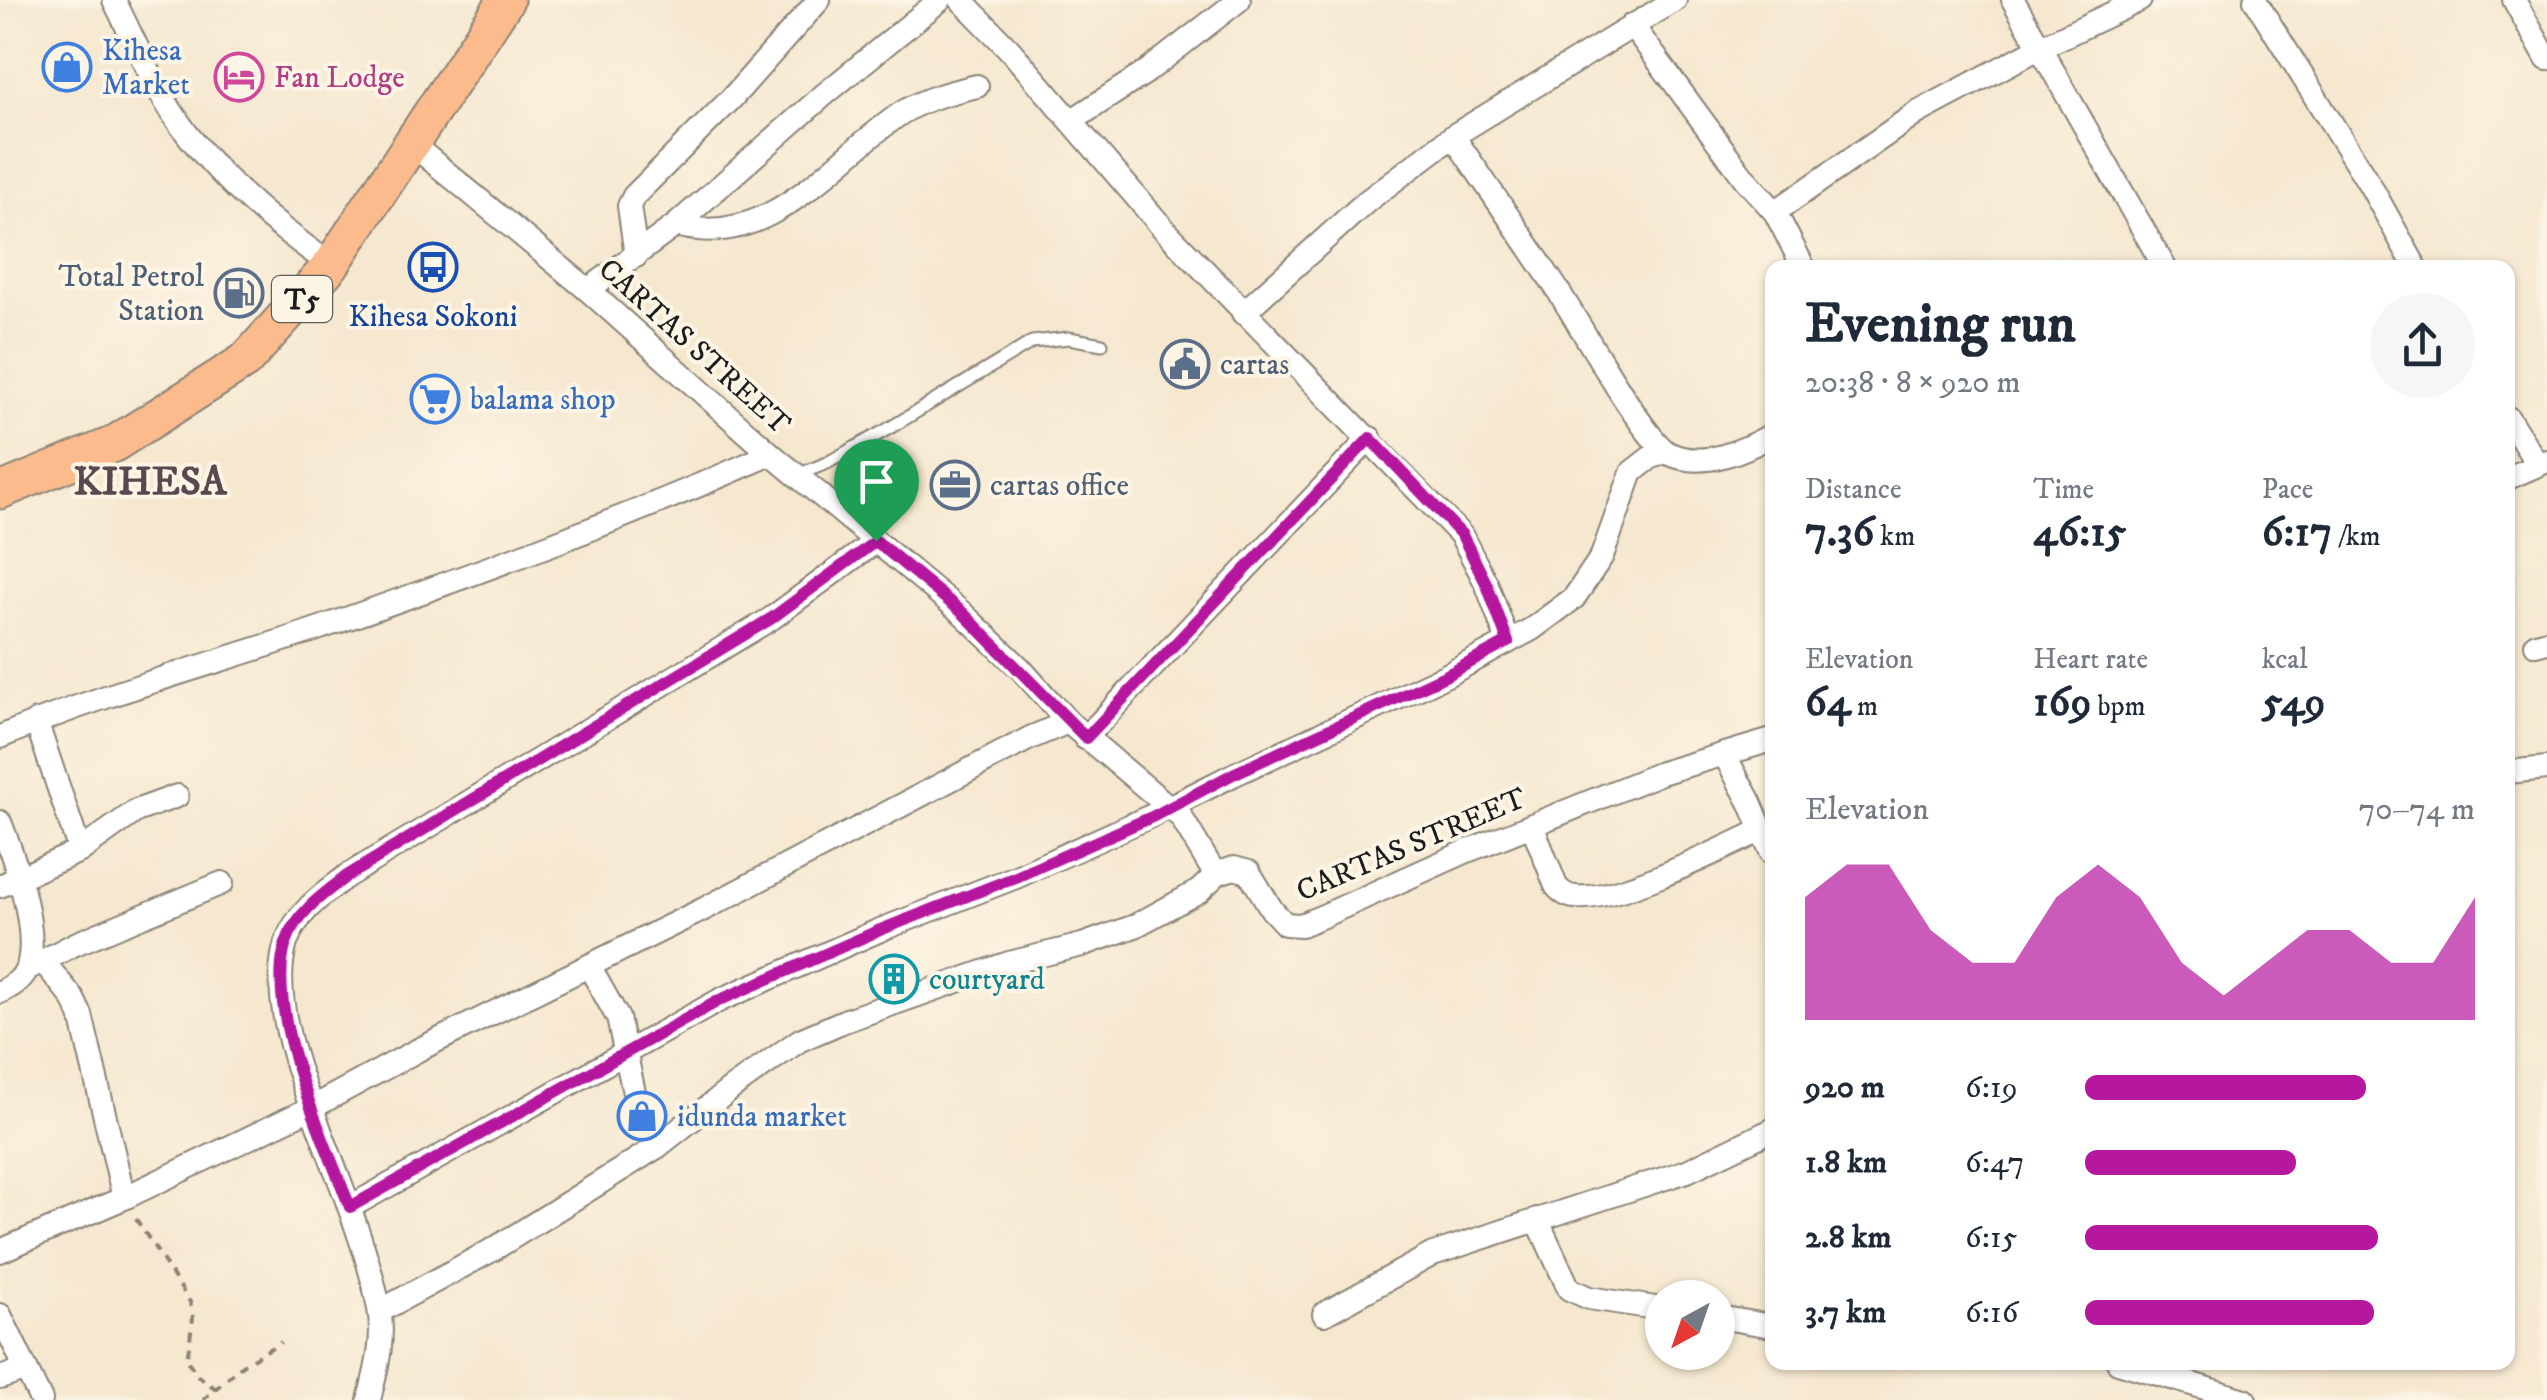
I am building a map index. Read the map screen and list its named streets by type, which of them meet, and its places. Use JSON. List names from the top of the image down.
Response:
{
  "streets": {
    "highway": ["T5"],
    "street": ["CARTAS STREET"]
  },
  "crossings": [
    ["T5", "CARTAS STREET"]
  ],
  "districts": ["KIHESA"],
  "places": {
    "shop": ["Kihesa Market", "idunda market"],
    "hotel": ["Fan Lodge"],
    "bus stop": ["Kihesa Sokoni"],
    "fuel station": ["Total Petrol Station"],
    "public building": ["cartas"],
    "supermarket": ["balama shop"],
    "office": ["cartas office"],
    "building": ["courtyard"]
  },
  "north": "bottom left",
  "page": {
    "heading": ["Evening run", "20:38 · 8 × 920 m"],
    "stats": [
      ["Distance", "7.36 km"],
      ["Time", "46:15"],
      ["Pace", "6:17 /km"],
      ["Elevation", "64 m"],
      ["Heart rate", "169 bpm"],
      ["kcal", "549"]
    ],
    "chart": ["Elevation", "70–74 m"],
    "list": [
      {
        "name": "920 m",
        "note": "6:19"
      },
      {
        "name": "1.8 km",
        "note": "6:47"
      },
      {
        "name": "2.8 km",
        "note": "6:15"
      },
      {
        "name": "3.7 km",
        "note": "6:16"
      }
    ]
  }
}
